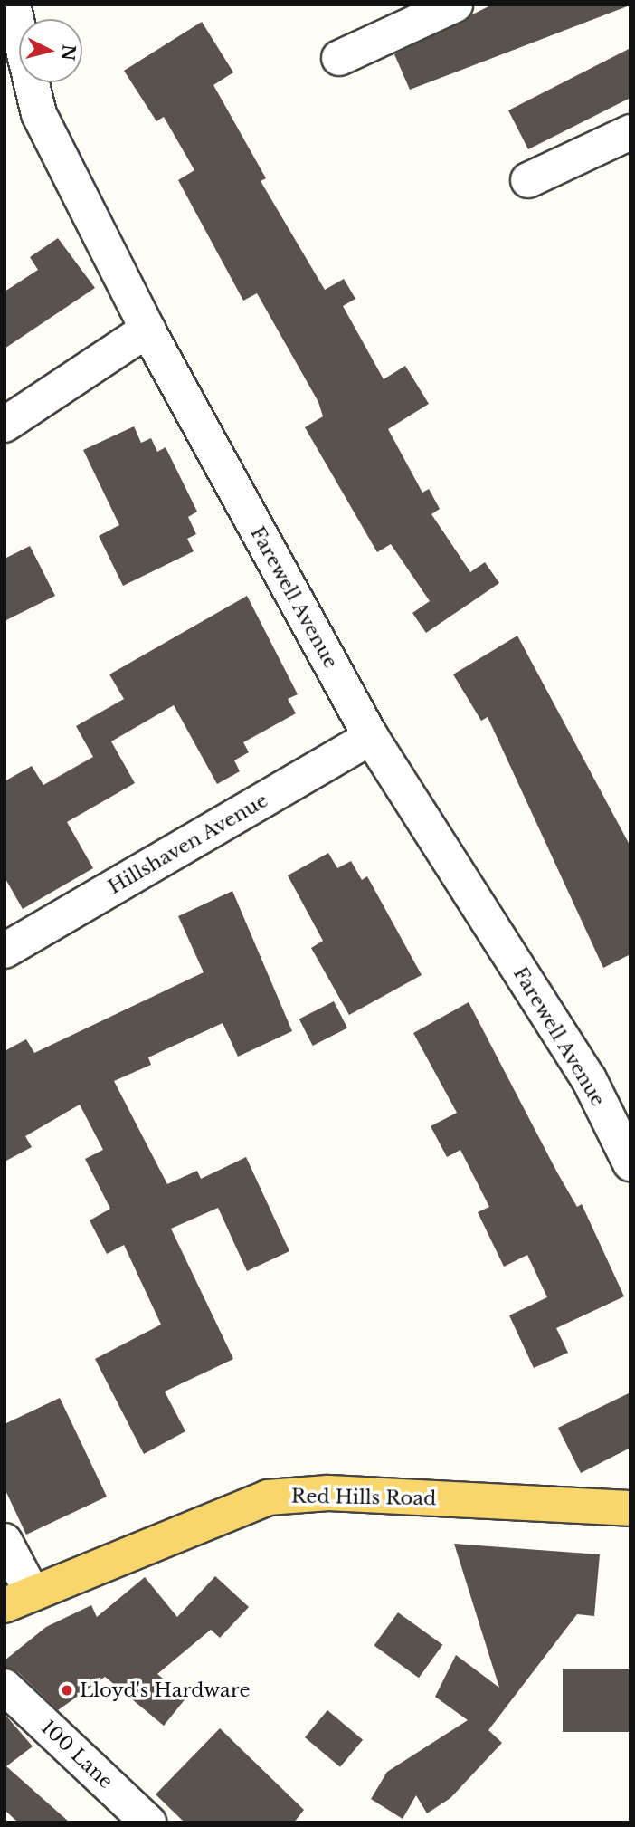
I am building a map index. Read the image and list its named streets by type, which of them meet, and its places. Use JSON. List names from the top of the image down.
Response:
{
  "streets": {
    "main road": ["Red Hills Road"],
    "street": ["Farewell Avenue", "Hillshaven Avenue", "100 Lane"]
  },
  "crossings": [
    ["Farewell Avenue", "Hillshaven Avenue"]
  ],
  "places": ["Lloyd's Hardware"],
  "north": "right"
}
